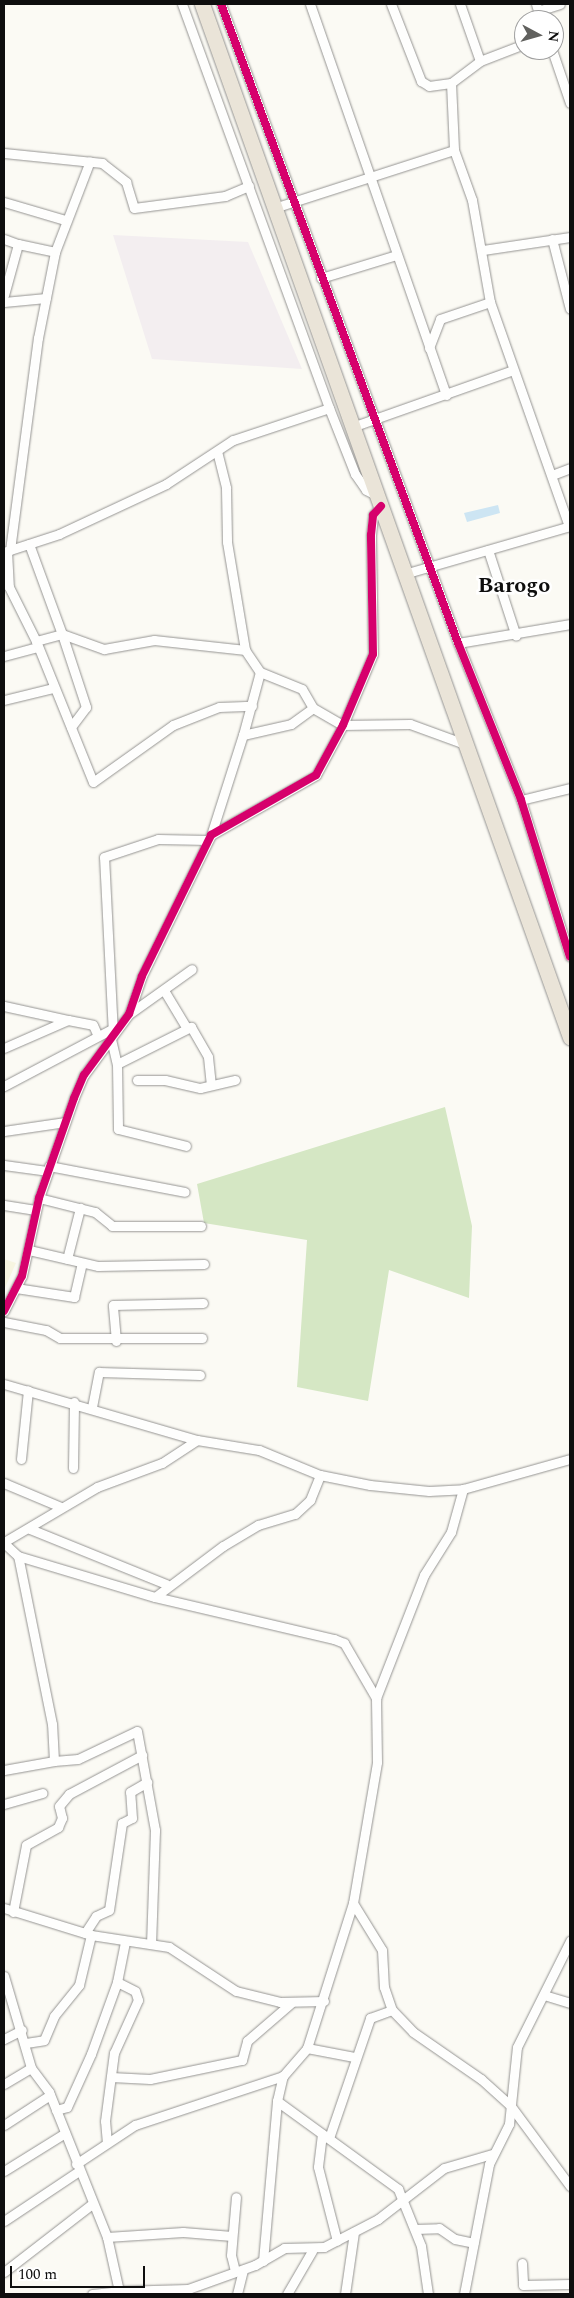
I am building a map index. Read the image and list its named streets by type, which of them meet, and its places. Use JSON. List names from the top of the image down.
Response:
{
  "districts": ["Barogo"],
  "scale_bar": "100 m",
  "north": "right"
}
